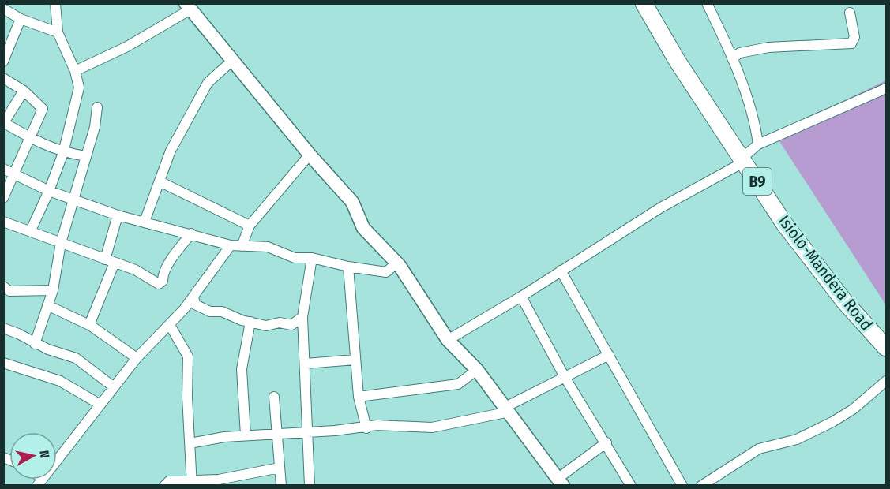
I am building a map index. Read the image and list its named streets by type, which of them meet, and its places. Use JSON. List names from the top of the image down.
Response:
{
  "streets": {
    "highway": ["B9", "Isiolo-Mandera Road"]
  },
  "north": "right"
}
